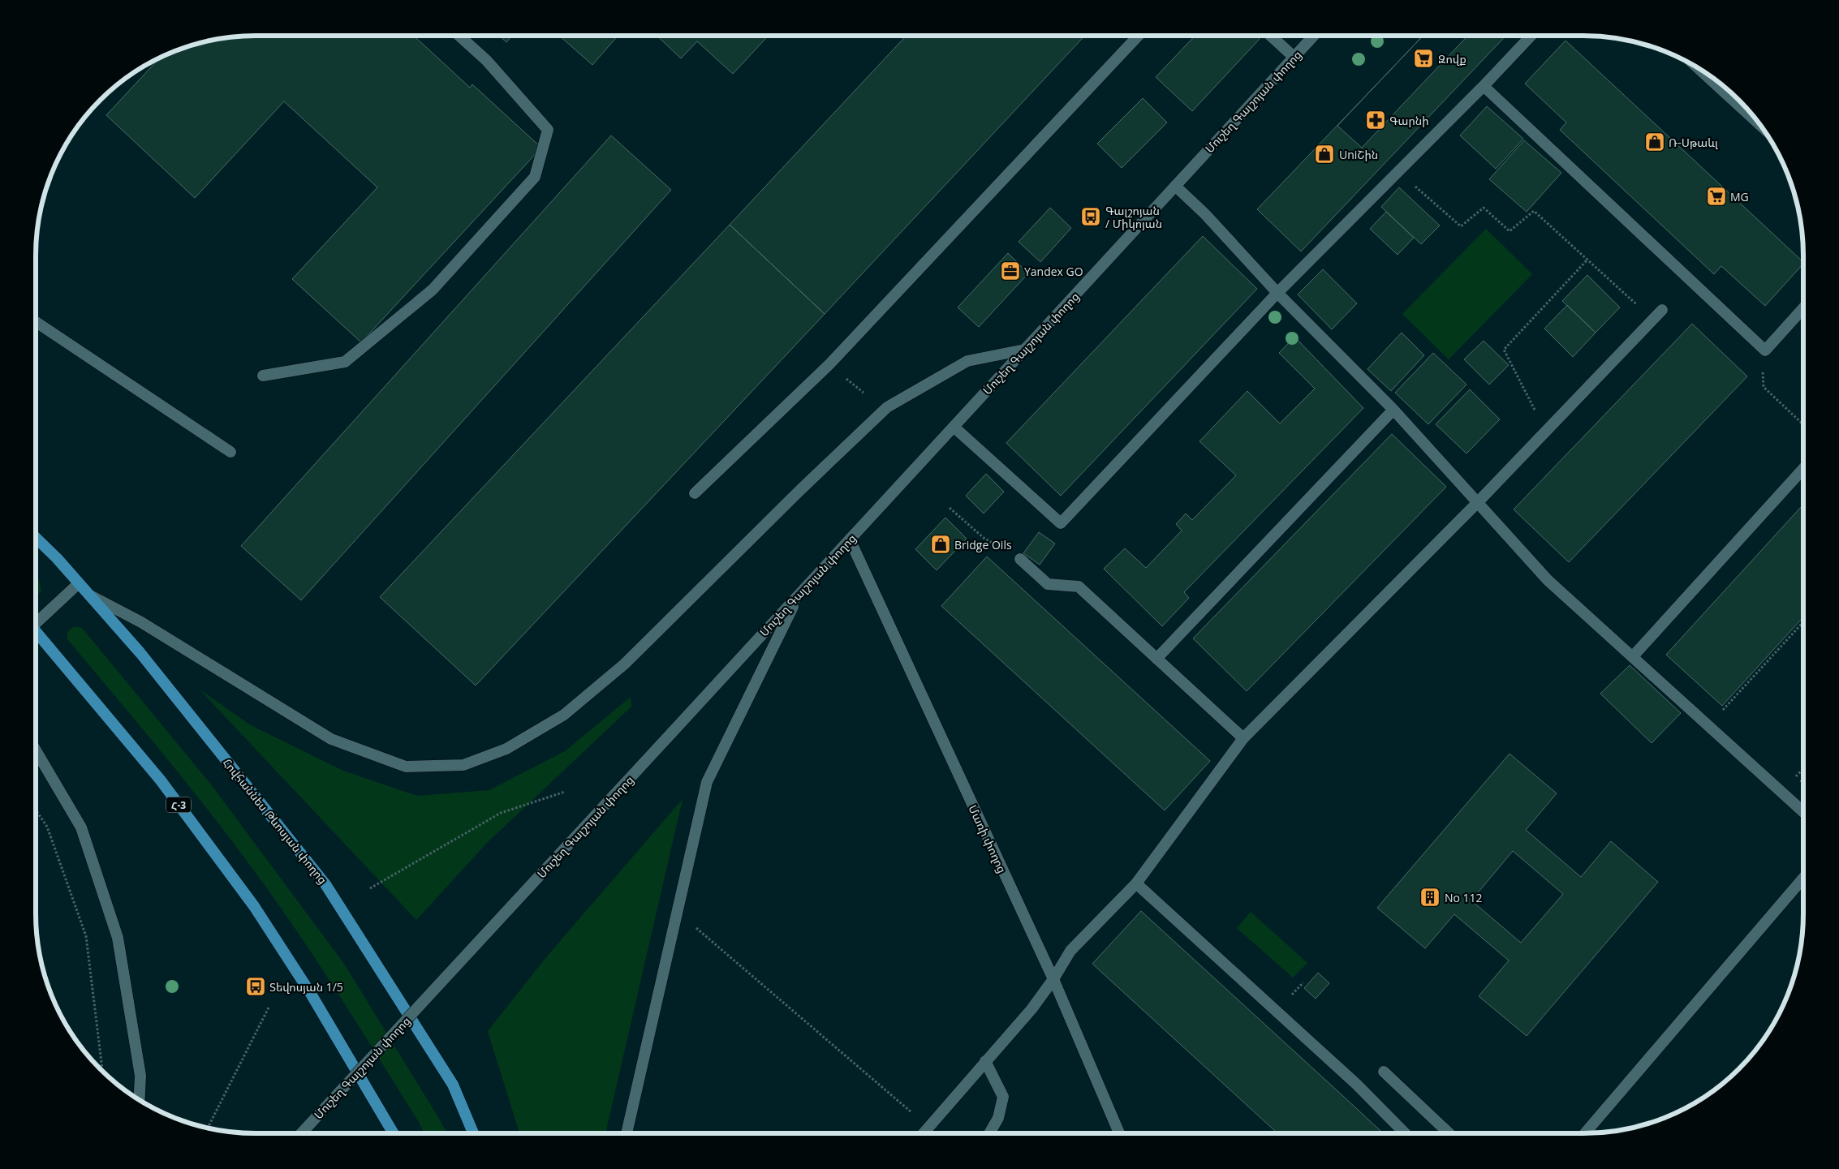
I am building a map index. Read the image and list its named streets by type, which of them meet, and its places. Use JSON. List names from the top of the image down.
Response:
{
  "streets": {
    "main road": [
      "Մուշեղ Գալշոյան փողոց",
      "Հ-3",
      "Հովհաննես Թևոսյան փողոց",
      "Մառի փողոց"
    ]
  },
  "crossings": [
    ["Մուշեղ Գալշոյան փողոց", "Մառի փողոց"]
  ],
  "places": {
    "supermarket": ["Զովք", "MG"],
    "pharmacy": ["Գարնի"],
    "shop": ["Ռ-Սթաևլ", "UniՇին", "Bridge Oils"],
    "bus stop": ["Գալշոյան / Միկոյան", "Տեվոսյան 1/5"],
    "office": ["Yandex GO"],
    "building": ["No 112"]
  }
}
